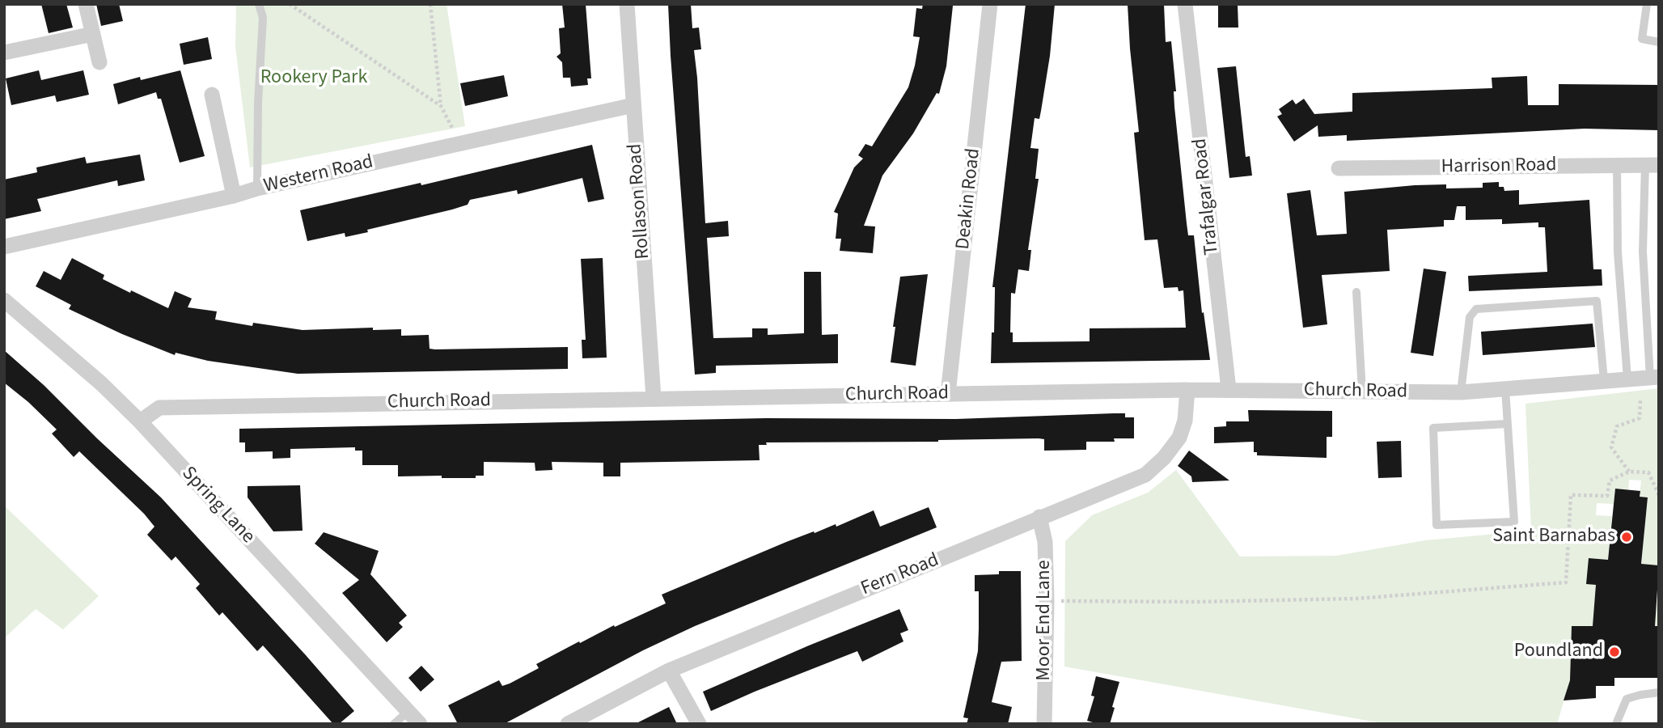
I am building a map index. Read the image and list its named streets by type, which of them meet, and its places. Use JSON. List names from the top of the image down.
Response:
{
  "streets": {
    "street": [
      "Harrison Road",
      "Western Road",
      "Trafalgar Road",
      "Deakin Road",
      "Rollason Road",
      "Church Road",
      "Spring Lane",
      "Fern Road",
      "Moor End Lane"
    ]
  },
  "crossings": [
    ["Western Road", "Rollason Road"],
    ["Trafalgar Road", "Church Road"],
    ["Deakin Road", "Church Road"],
    ["Rollason Road", "Church Road"],
    ["Church Road", "Spring Lane"],
    ["Church Road", "Fern Road"],
    ["Fern Road", "Moor End Lane"]
  ],
  "parks": ["Rookery Park"],
  "places": ["Saint Barnabas", "Poundland"]
}
